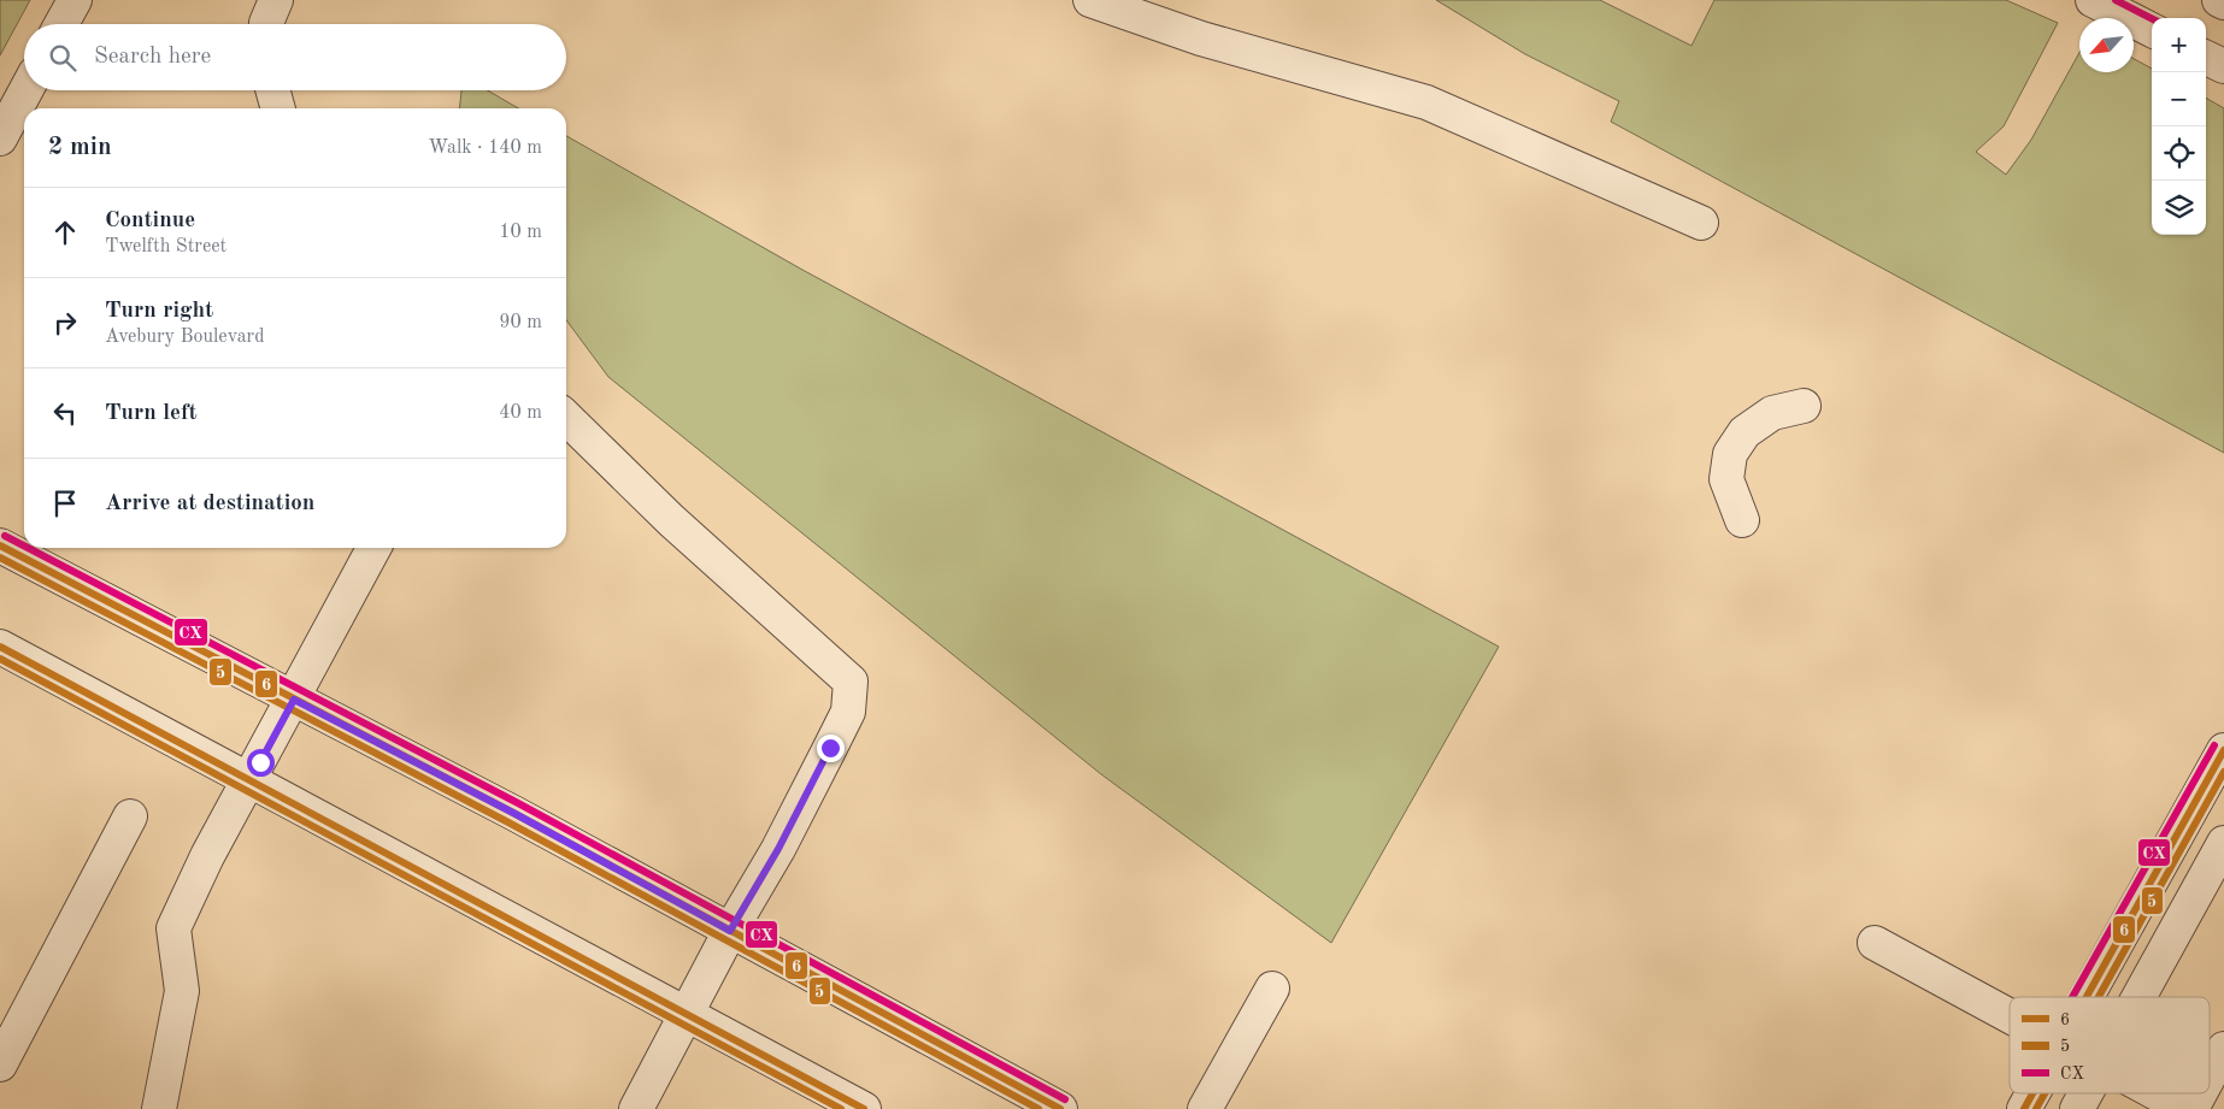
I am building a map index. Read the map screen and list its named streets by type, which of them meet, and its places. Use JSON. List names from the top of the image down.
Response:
{
  "lines": ["transit line CX", "transit line 6", "transit line 5"],
  "legend": ["6", "5", "CX"],
  "north": "bottom left",
  "page": {
    "map_buttons": ["+", "−"],
    "search": "Search here",
    "heading": ["2 min", "Walk · 140 m"],
    "list": [
      ["Continue", "Twelfth Street", "10 m"],
      ["Turn right", "Avebury Boulevard", "90 m"],
      ["Turn left", "40 m"],
      "Arrive at destination"
    ]
  }
}
